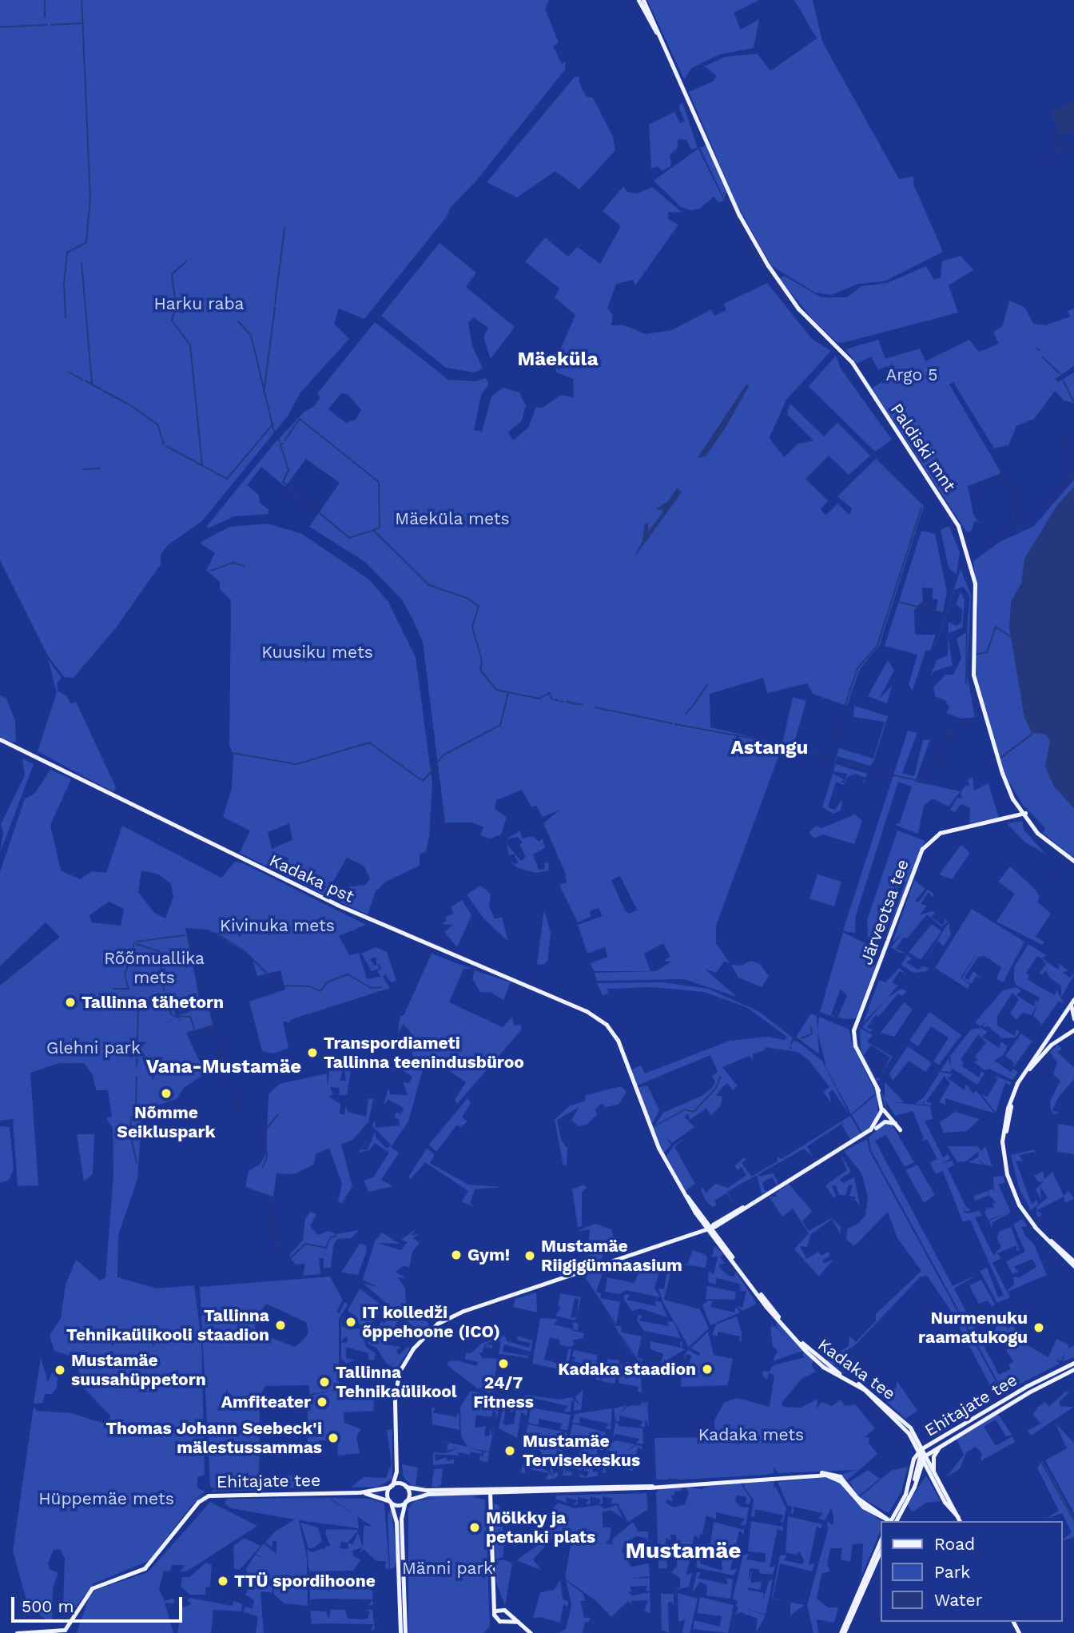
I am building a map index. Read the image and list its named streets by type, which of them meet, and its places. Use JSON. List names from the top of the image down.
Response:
{
  "streets": {
    "main road": [
      "Paldiski mnt",
      "Kadaka pst",
      "Järveotsa tee",
      "Kadaka tee",
      "Ehitajate tee"
    ]
  },
  "crossings": [
    ["Paldiski mnt", "Järveotsa tee"],
    ["Kadaka pst", "Kadaka tee"],
    ["Kadaka tee", "Ehitajate tee"]
  ],
  "districts": [
    "Mäeküla",
    "Astangu",
    "Vana-Mustamäe",
    "Mustamäe"
  ],
  "parks": [
    "Harku raba",
    "Argo 5",
    "Mäeküla mets",
    "Kuusiku mets",
    "Kivinuka mets",
    "Rõõmuallika mets",
    "Glehni park",
    "Kadaka mets",
    "Hüppemäe mets",
    "Männi park"
  ],
  "places": [
    "Tallinna tähetorn",
    "Transpordiameti Tallinna teenindusbüroo",
    "Nõmme Seikluspark",
    "Gym!",
    "Mustamäe Riigigümnaasium",
    "IT kolledži õppehoone (ICO)",
    "Tallinna Tehnikaülikooli staadion",
    "Nurmenuku raamatukogu",
    "24/7 Fitness",
    "Kadaka staadion",
    "Mustamäe suusahüppetorn",
    "Tallinna Tehnikaülikool",
    "Amfiteater",
    "Thomas Johann Seebeck'i mälestussammas",
    "Mustamäe Tervisekeskus",
    "Mölkky ja petanki plats",
    "TTÜ spordihoone"
  ],
  "legend": ["Road", "Park", "Water"],
  "scale_bar": "500 m"
}
